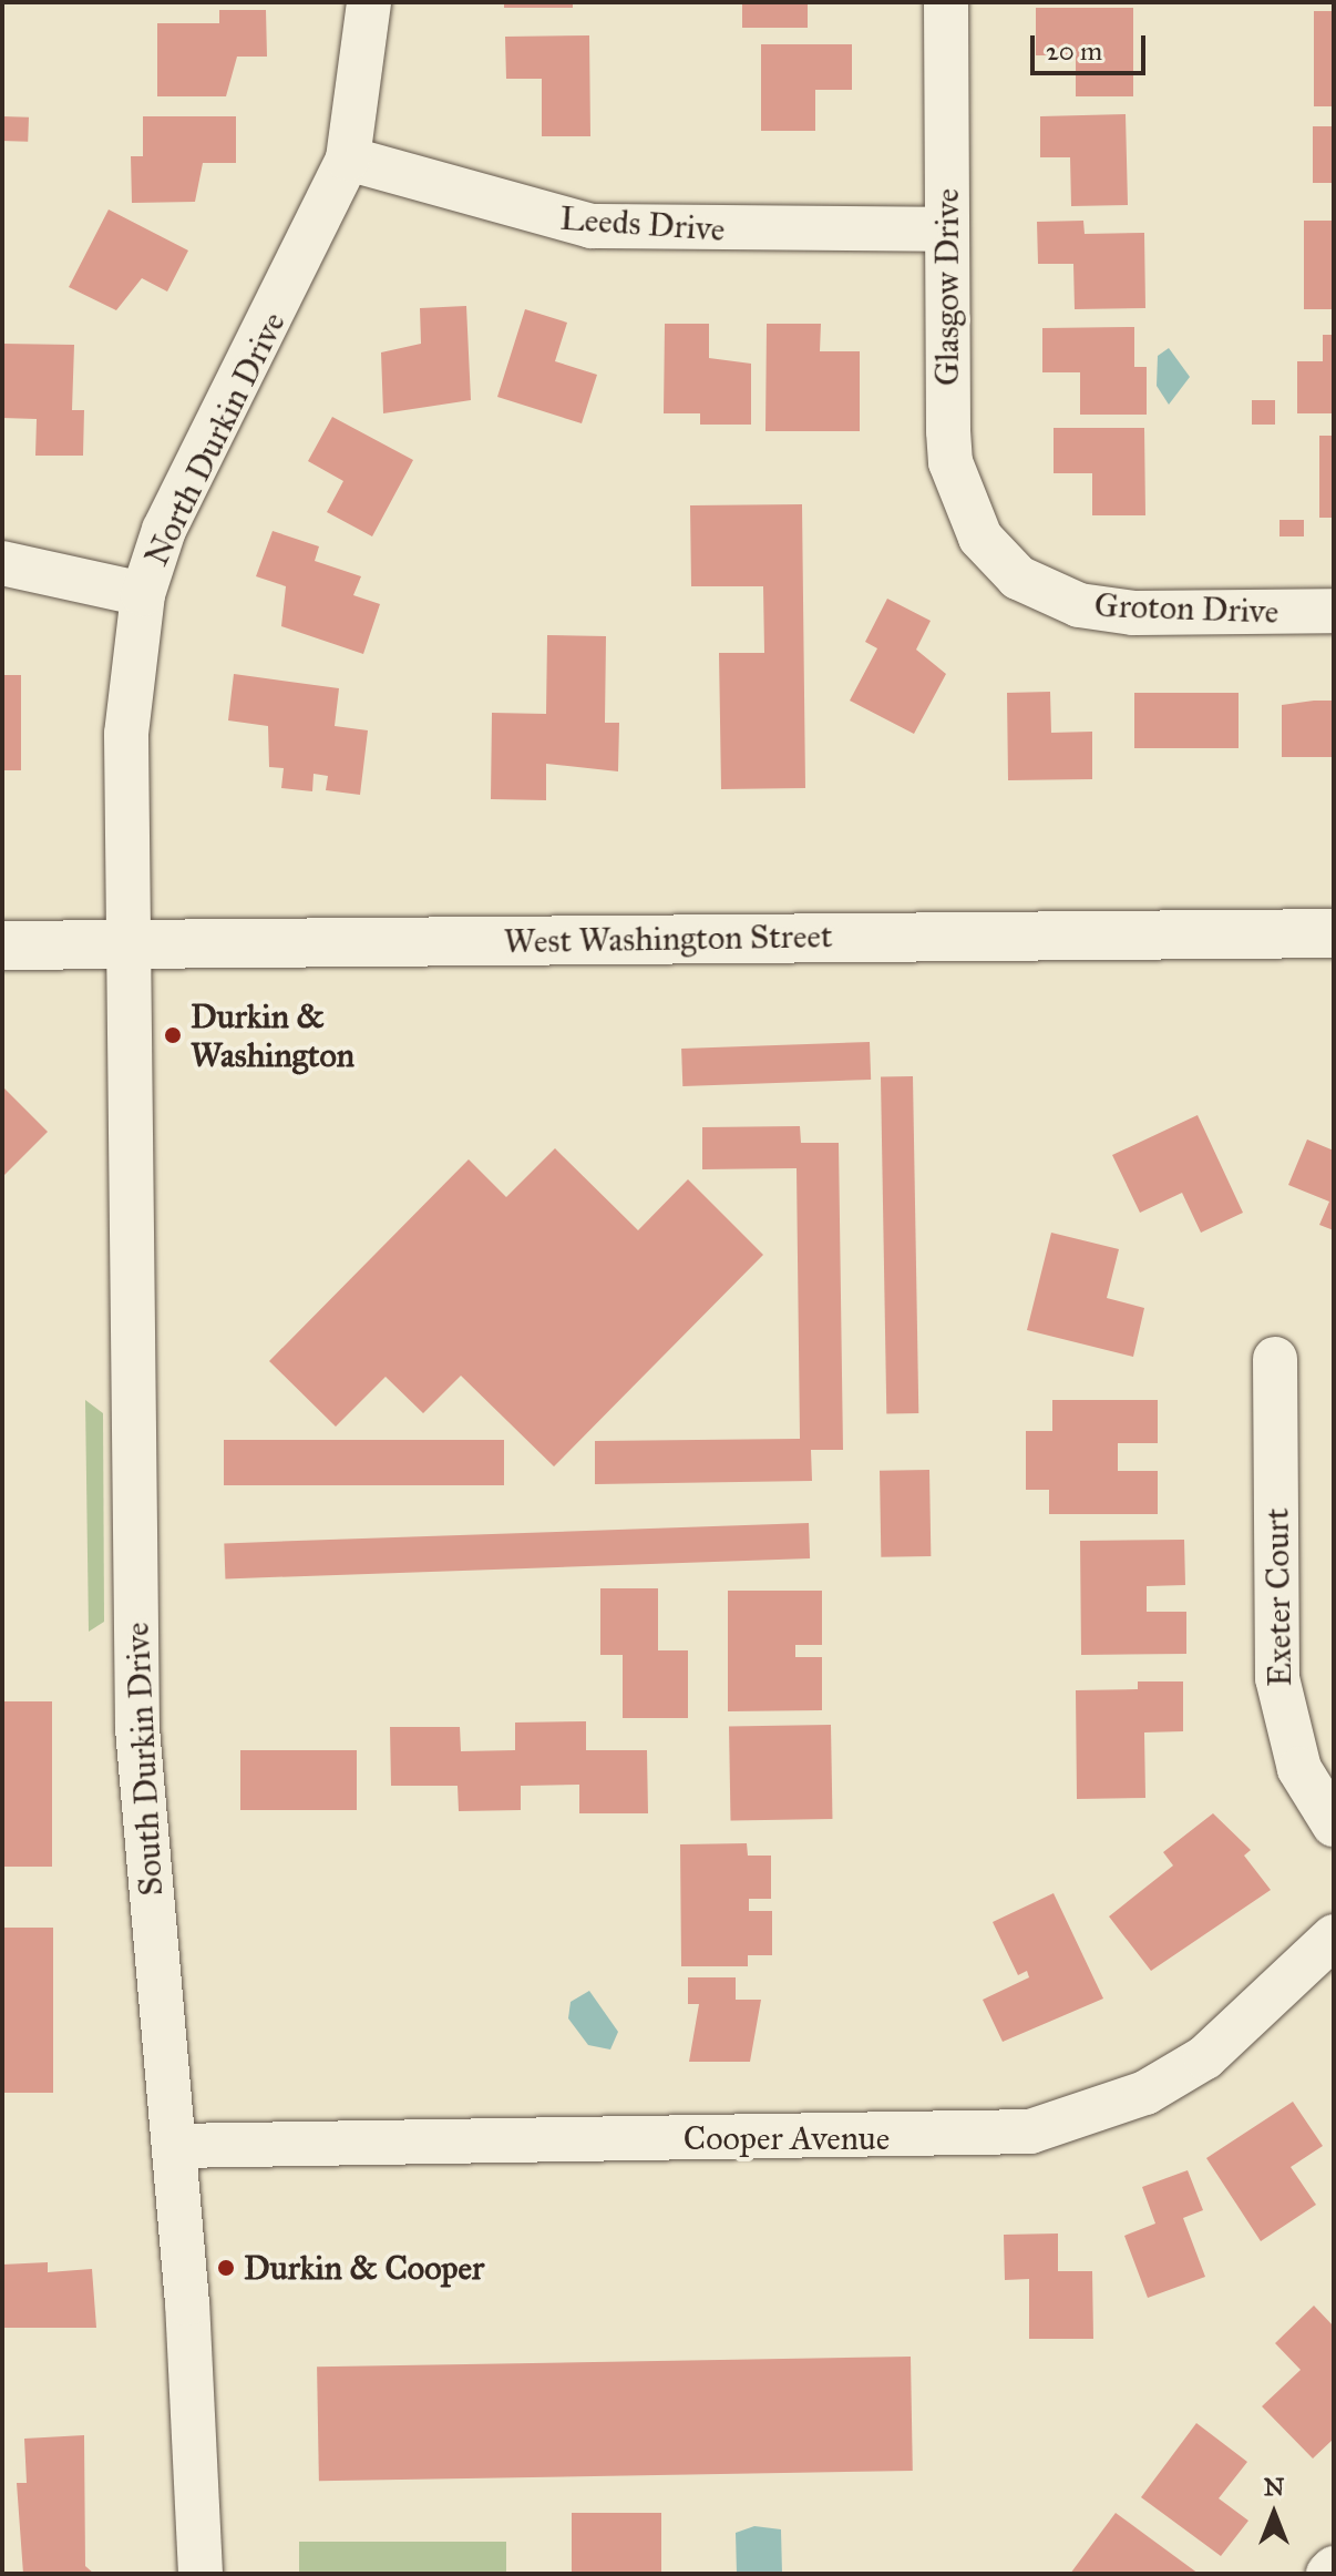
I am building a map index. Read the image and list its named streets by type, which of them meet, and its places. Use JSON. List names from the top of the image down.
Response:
{
  "streets": {
    "street": [
      "Leeds Drive",
      "Glasgow Drive",
      "North Durkin Drive",
      "Groton Drive",
      "West Washington Street",
      "Exeter Court",
      "South Durkin Drive",
      "Cooper Avenue"
    ]
  },
  "crossings": [
    ["Leeds Drive", "Glasgow Drive"],
    ["Leeds Drive", "North Durkin Drive"],
    ["Glasgow Drive", "Groton Drive"],
    ["North Durkin Drive", "West Washington Street"],
    ["North Durkin Drive", "South Durkin Drive"],
    ["West Washington Street", "South Durkin Drive"],
    ["South Durkin Drive", "Cooper Avenue"]
  ],
  "places": ["Durkin & Washington", "Durkin & Cooper"],
  "scale_bar": "20 m",
  "north": "top"
}
